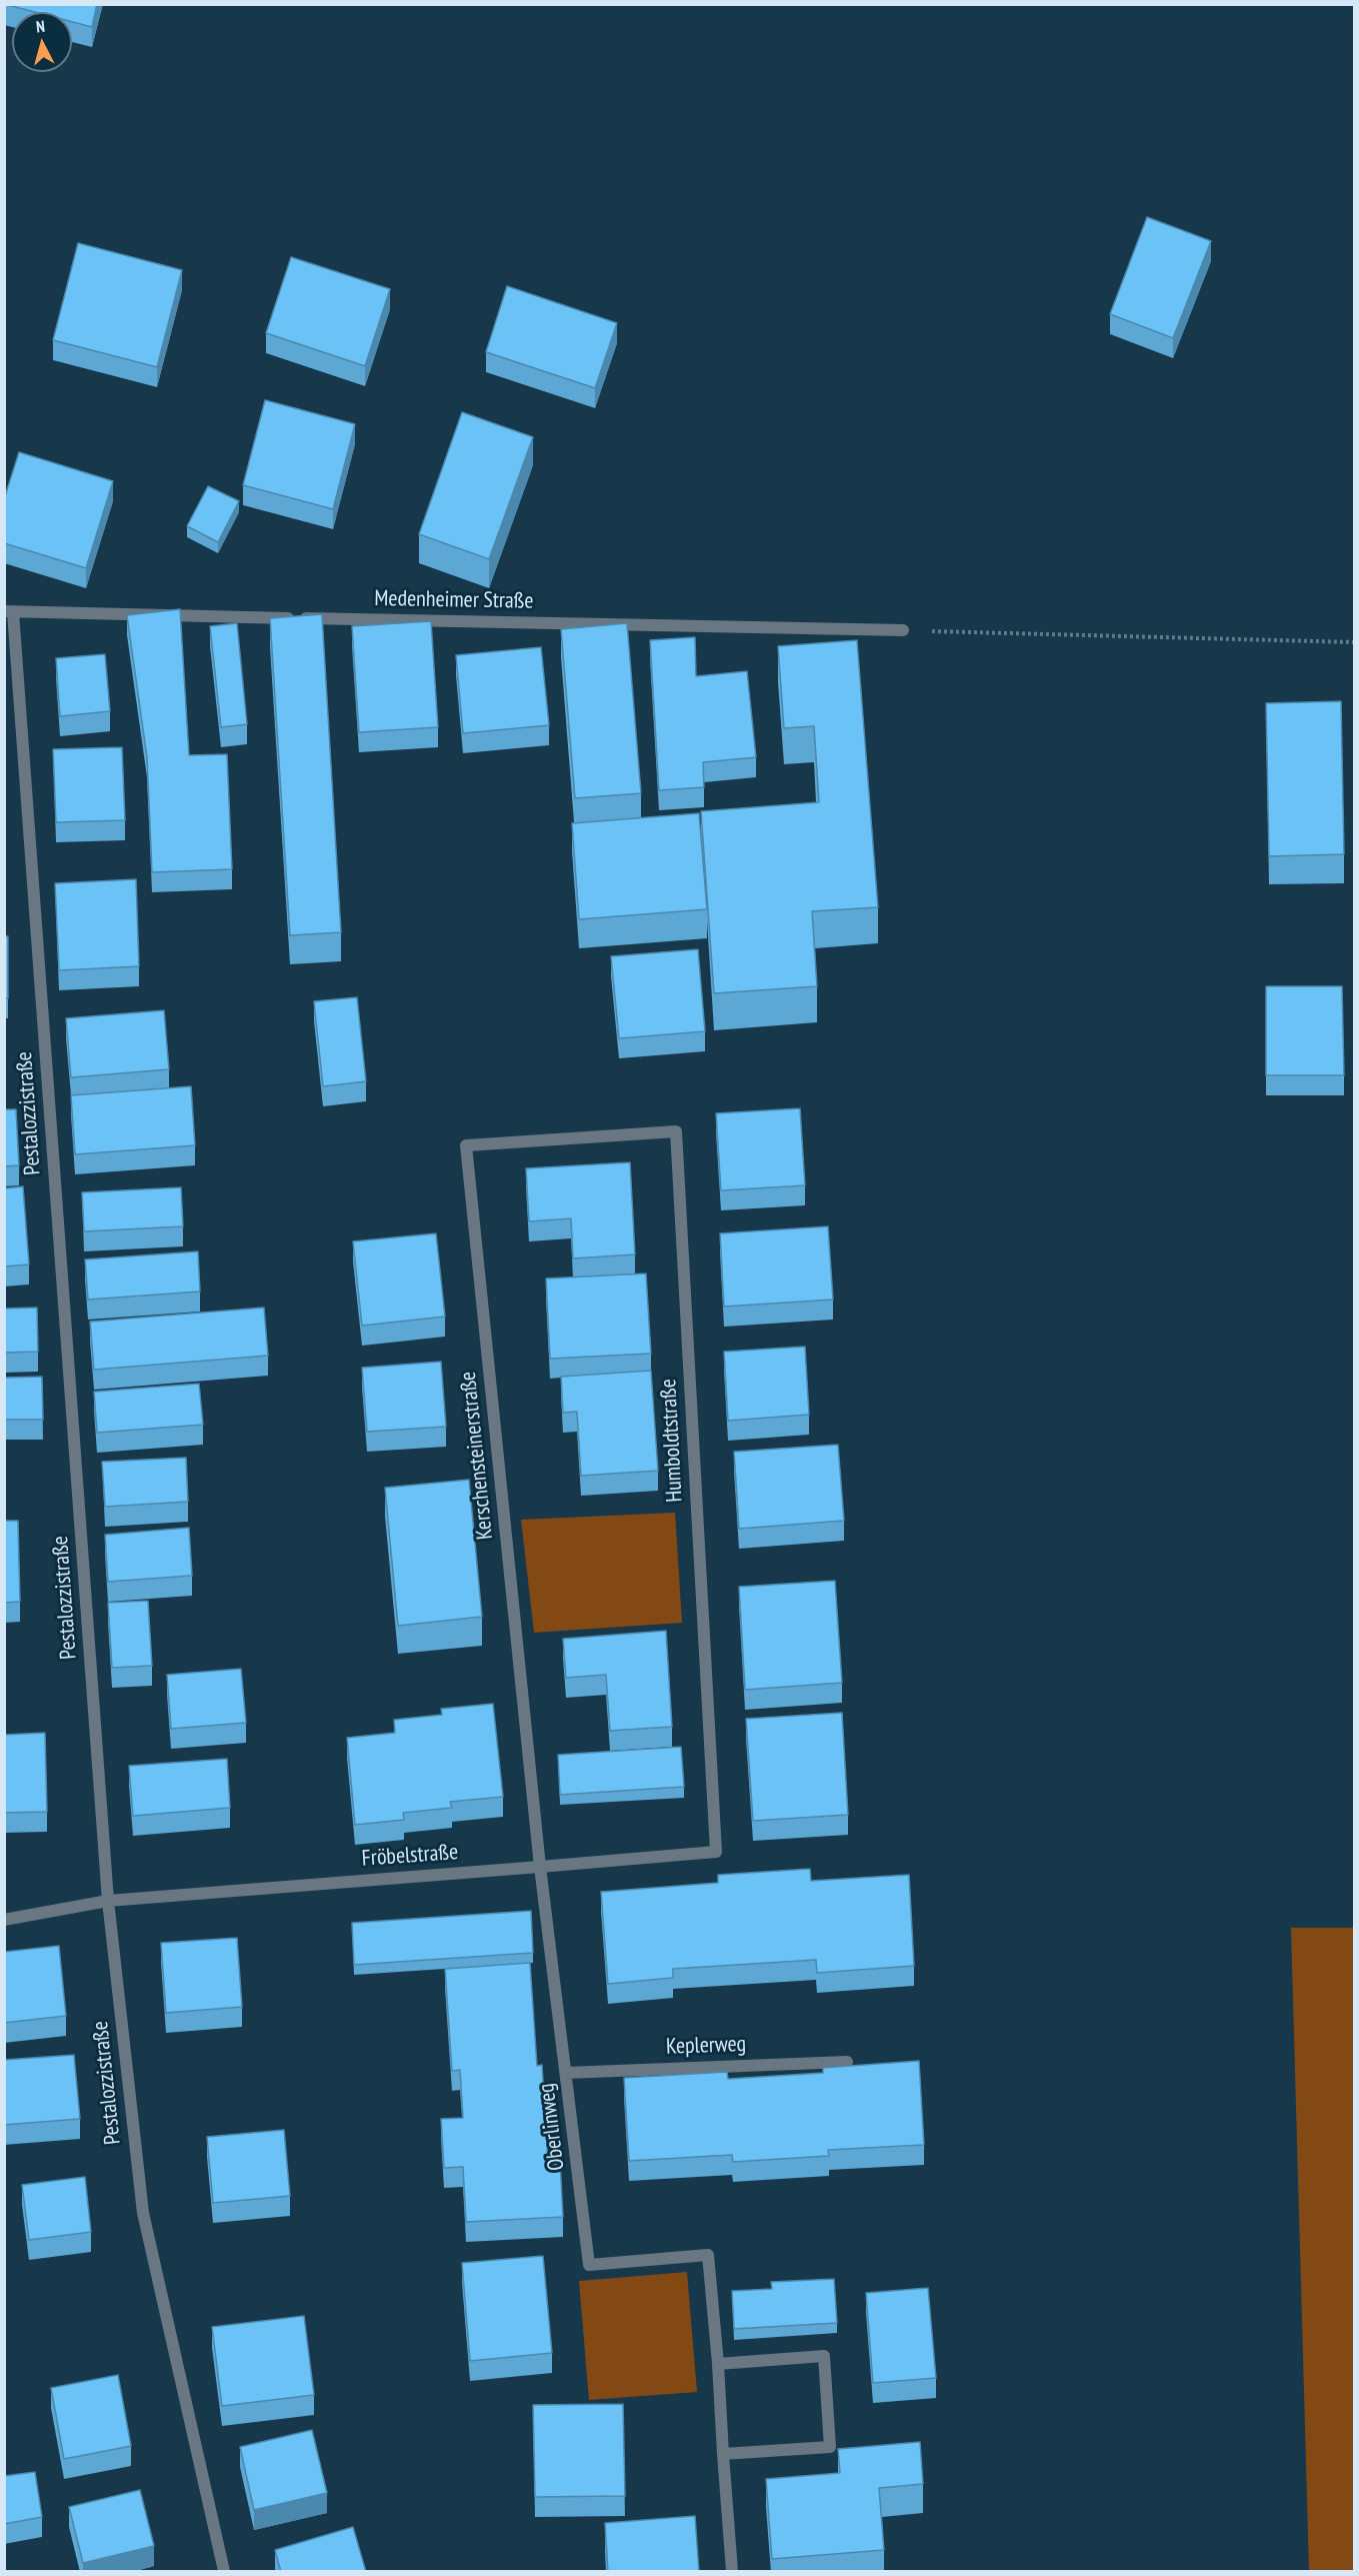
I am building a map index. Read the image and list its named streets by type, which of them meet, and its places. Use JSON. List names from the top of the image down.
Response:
{
  "streets": {
    "street": [
      "Medenheimer Straße",
      "Pestalozzistraße",
      "Humboldtstraße",
      "Kerschensteinerstraße",
      "Fröbelstraße",
      "Keplerweg",
      "Oberlinweg"
    ]
  },
  "crossings": [
    ["Medenheimer Straße", "Pestalozzistraße"],
    ["Pestalozzistraße", "Fröbelstraße"],
    ["Humboldtstraße", "Kerschensteinerstraße"],
    ["Humboldtstraße", "Fröbelstraße"],
    ["Kerschensteinerstraße", "Fröbelstraße"],
    ["Kerschensteinerstraße", "Oberlinweg"],
    ["Fröbelstraße", "Oberlinweg"],
    ["Keplerweg", "Oberlinweg"]
  ],
  "north": "top"
}
